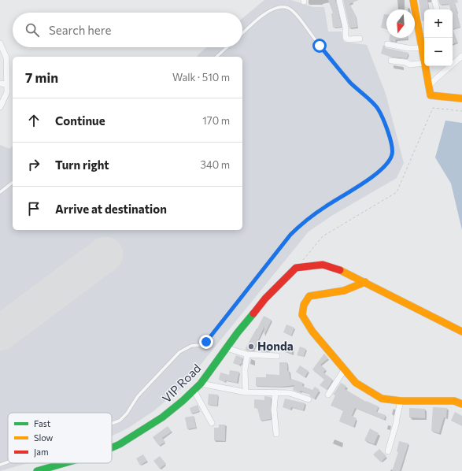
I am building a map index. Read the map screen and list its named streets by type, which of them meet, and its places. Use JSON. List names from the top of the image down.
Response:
{
  "streets": {
    "main road": ["VIP Road"]
  },
  "places": ["Honda"],
  "legend": ["Fast", "Slow", "Jam"],
  "north": "bottom",
  "page": {
    "map_buttons": ["+", "−"],
    "search": "Search here",
    "heading": ["7 min", "Walk · 510 m"],
    "list": [
      ["Continue", "170 m"],
      ["Turn right", "340 m"],
      "Arrive at destination"
    ]
  }
}
